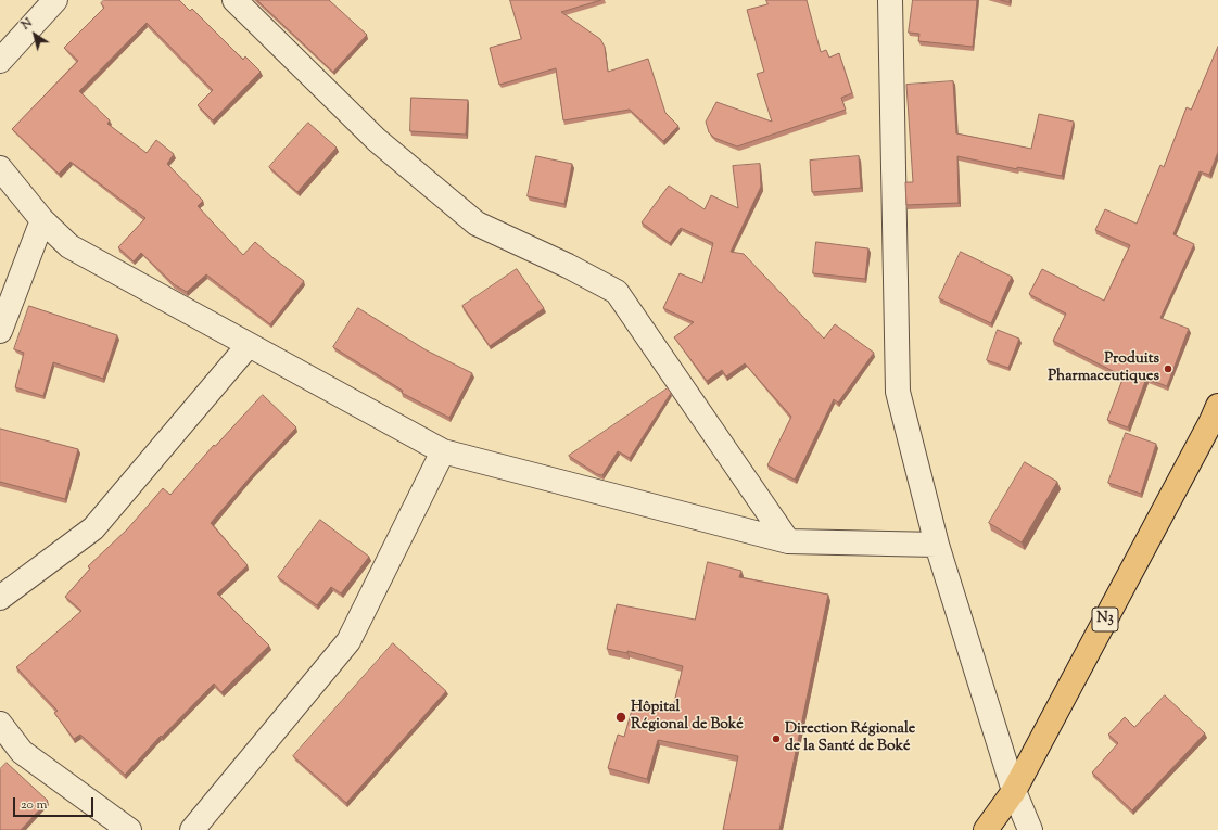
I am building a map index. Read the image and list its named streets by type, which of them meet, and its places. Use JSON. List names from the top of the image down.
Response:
{
  "streets": {
    "highway": ["N3"]
  },
  "places": ["Produits Pharmaceutiques", "Hôpital Régional de Boké", "Direction Régionale de la Santé de Boké"],
  "scale_bar": "20 m",
  "north": "top left"
}
